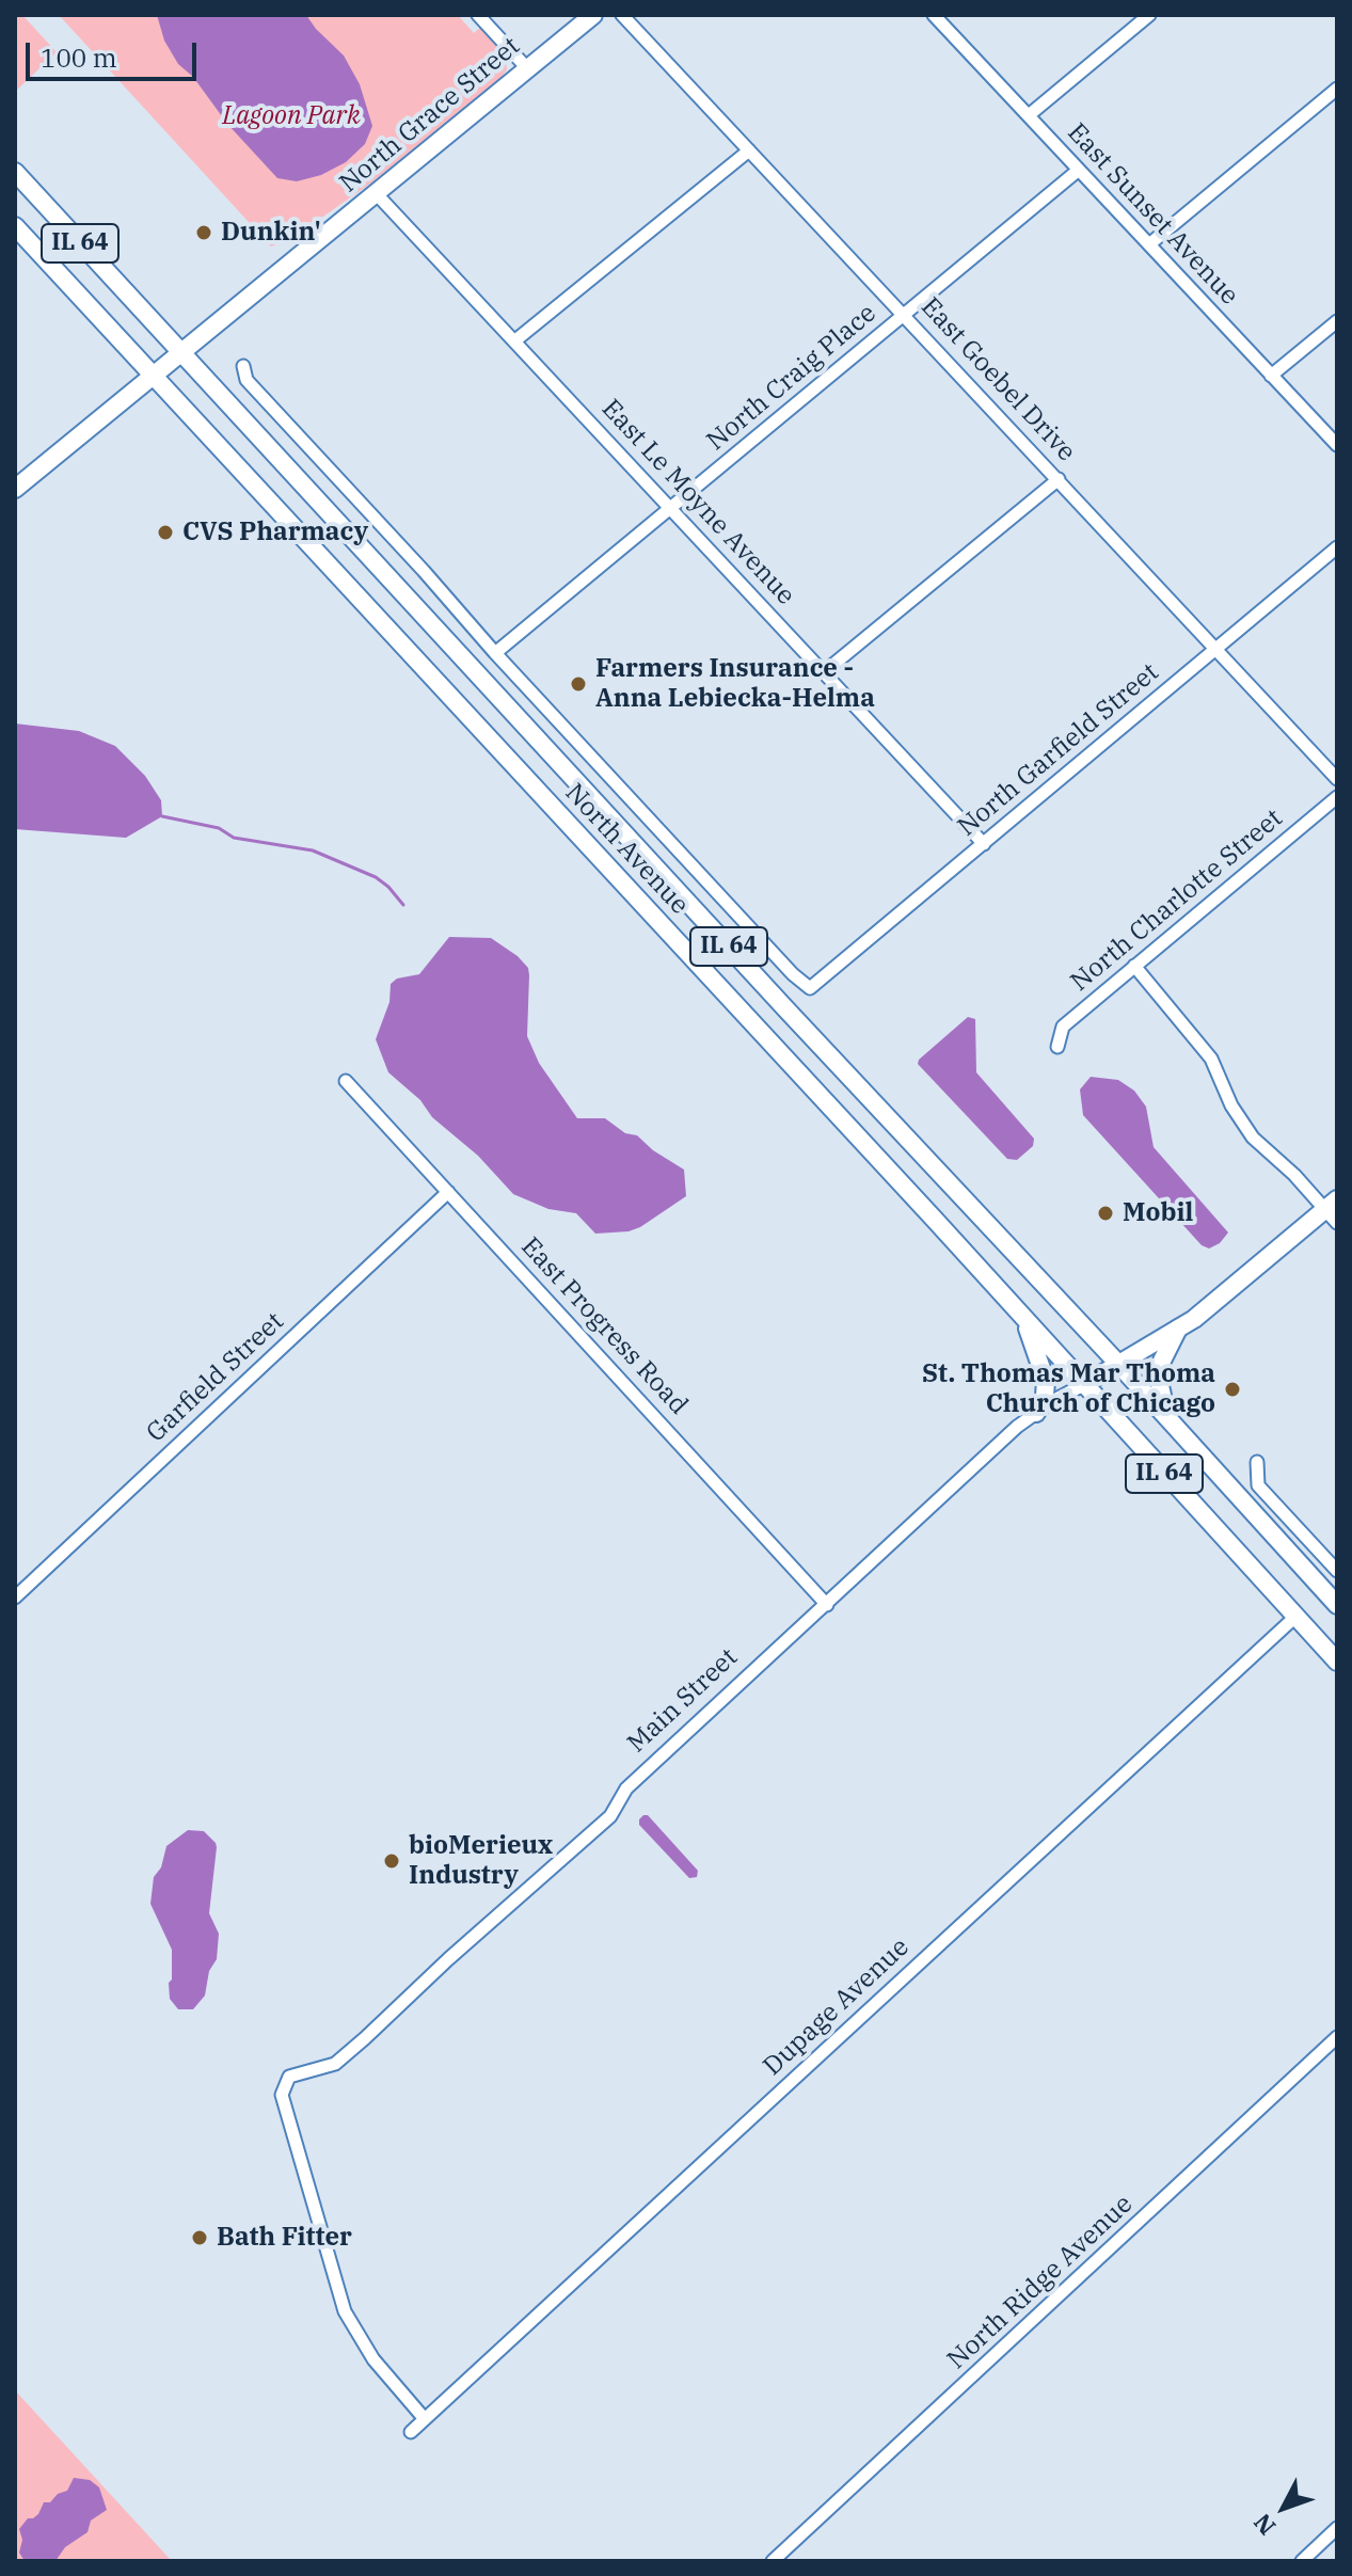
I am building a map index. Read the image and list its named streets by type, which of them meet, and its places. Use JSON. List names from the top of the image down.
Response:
{
  "streets": {
    "main road": [
      "North Grace Street",
      "IL 64",
      "North Avenue",
      "Main Street"
    ],
    "street": [
      "East Sunset Avenue",
      "North Craig Place",
      "East Goebel Drive",
      "East Le Moyne Avenue",
      "North Garfield Street",
      "North Charlotte Street",
      "East Progress Road",
      "Garfield Street",
      "Dupage Avenue",
      "North Ridge Avenue"
    ]
  },
  "crossings": [
    ["North Grace Street", "East Le Moyne Avenue"],
    ["North Grace Street", "North Avenue"],
    ["East Sunset Avenue", "North Craig Place"],
    ["North Craig Place", "East Goebel Drive"],
    ["North Craig Place", "East Le Moyne Avenue"],
    ["North Craig Place", "North Avenue"],
    ["East Goebel Drive", "North Garfield Street"],
    ["East Le Moyne Avenue", "North Garfield Street"],
    ["North Garfield Street", "North Avenue"],
    ["North Avenue", "Main Street"],
    ["North Avenue", "Dupage Avenue"],
    ["East Progress Road", "Garfield Street"],
    ["East Progress Road", "Main Street"],
    ["Main Street", "Dupage Avenue"]
  ],
  "parks": ["Lagoon Park"],
  "places": [
    "Dunkin'",
    "CVS Pharmacy",
    "Farmers Insurance - Anna Lebiecka-Helma",
    "Mobil",
    "St. Thomas Mar Thoma Church of Chicago",
    "bioMerieux Industry",
    "Bath Fitter"
  ],
  "scale_bar": "100 m",
  "north": "bottom left"
}
